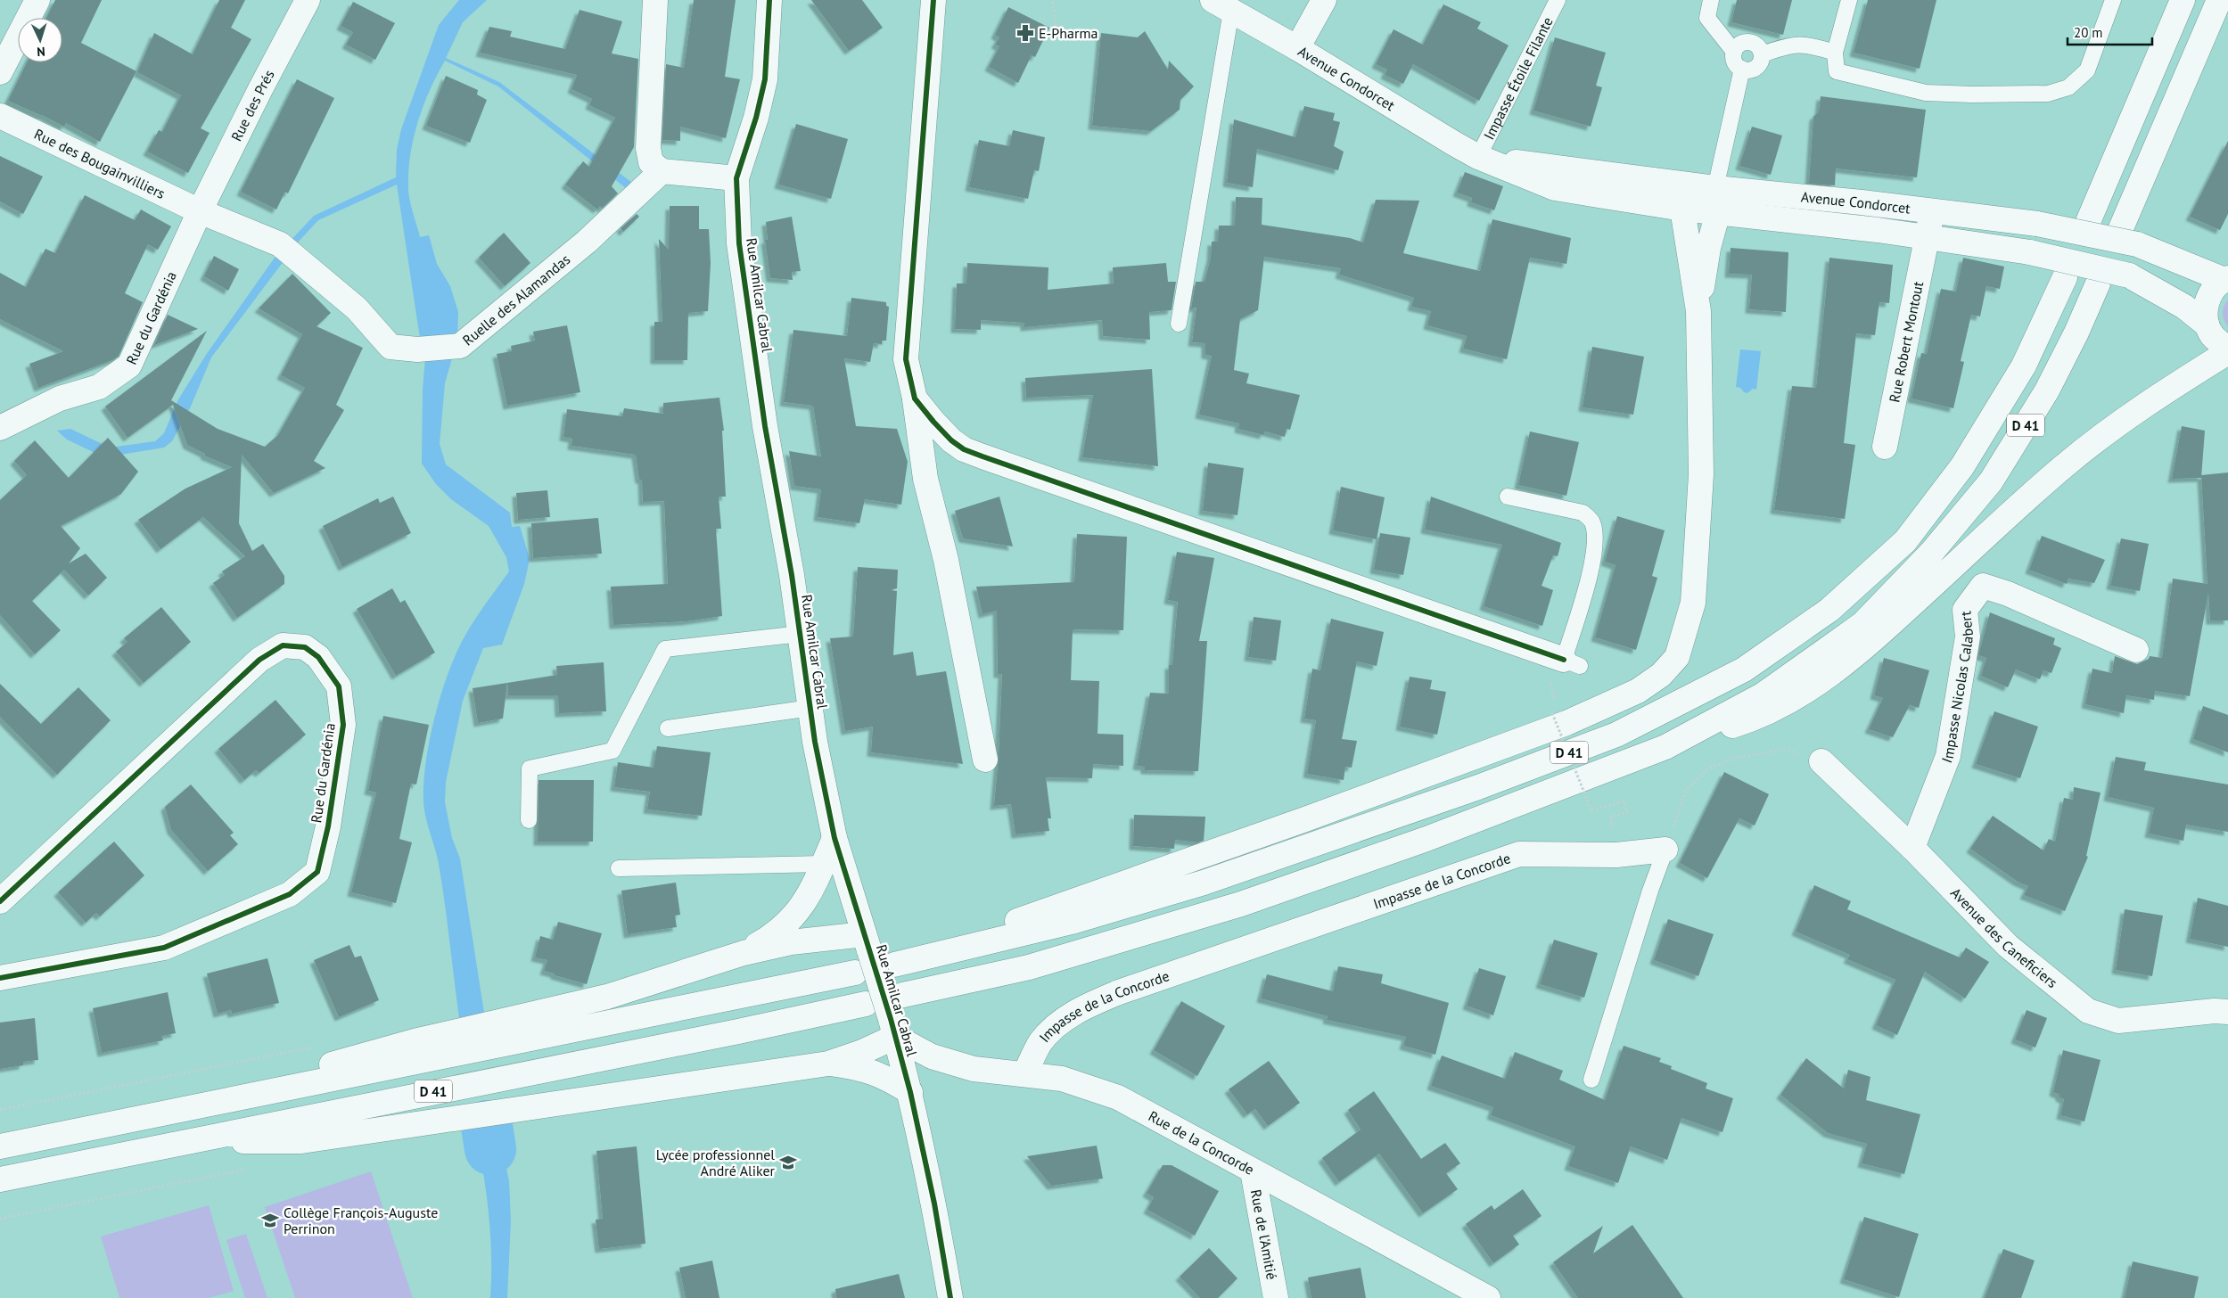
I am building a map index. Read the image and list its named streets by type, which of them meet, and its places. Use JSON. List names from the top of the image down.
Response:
{
  "streets": {
    "main road": [
      "Avenue Condorcet",
      "Rue des Prés",
      "Rue des Bougainvilliers",
      "Rue Amilcar Cabral",
      "Ruelle des Alamandas",
      "Rue du Gardénia",
      "Rue Robert Montout",
      "D 41",
      "Impasse Nicolas Calabert",
      "Impasse de la Concorde",
      "Avenue des Caneficiers",
      "Rue de la Concorde",
      "Rue de l'Amitié"
    ],
    "lane": ["Impasse Étoile Filante"]
  },
  "crossings": [
    ["Avenue Condorcet", "Impasse Étoile Filante"],
    ["Avenue Condorcet", "Rue Robert Montout"],
    ["Rue des Prés", "Rue des Bougainvilliers"],
    ["Rue des Prés", "Ruelle des Alamandas"],
    ["Rue des Prés", "Rue du Gardénia"],
    ["Rue des Bougainvilliers", "Ruelle des Alamandas"],
    ["Rue des Bougainvilliers", "Rue du Gardénia"],
    ["Rue Amilcar Cabral", "Rue de la Concorde"],
    ["Ruelle des Alamandas", "Rue du Gardénia"],
    ["Impasse Nicolas Calabert", "Avenue des Caneficiers"],
    ["Impasse de la Concorde", "Rue de la Concorde"],
    ["Rue de la Concorde", "Rue de l'Amitié"]
  ],
  "places": {
    "pharmacy": ["E-Pharma"],
    "school or university": ["Lycée professionnel André Aliker", "Collège François-Auguste Perrinon"]
  },
  "scale_bar": "20 m",
  "north": "bottom"
}
